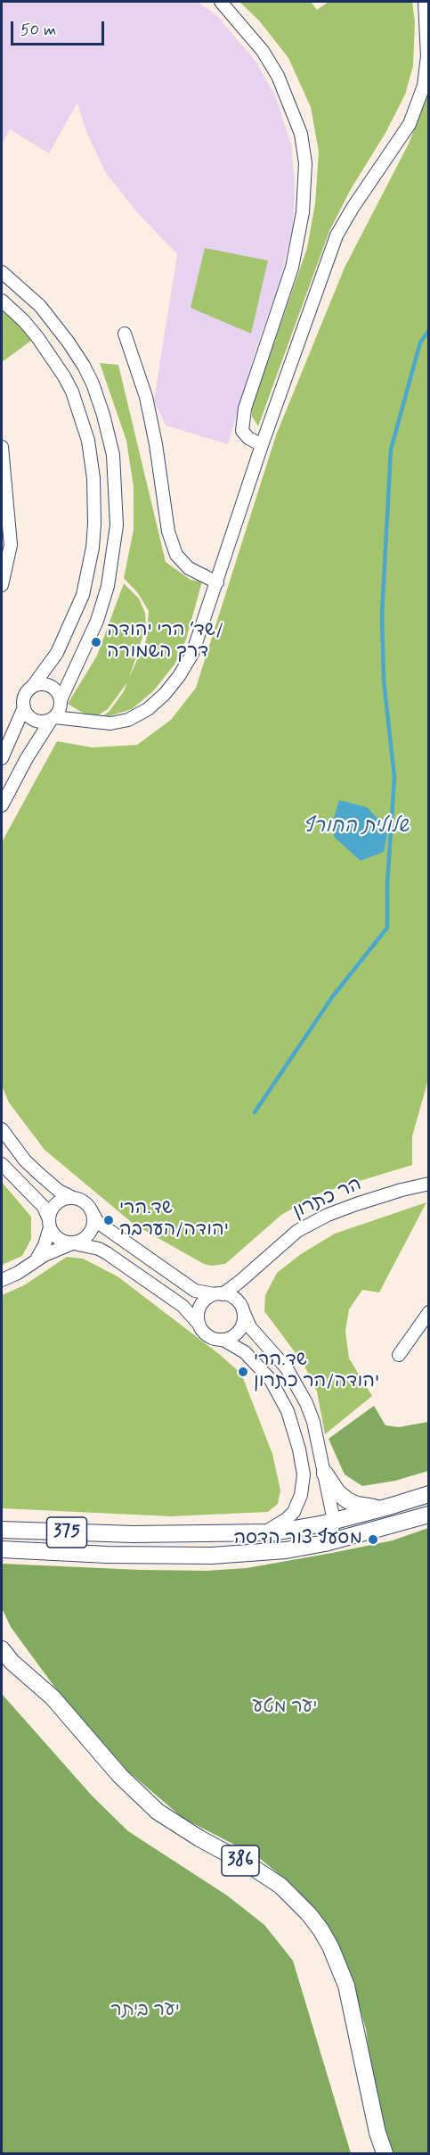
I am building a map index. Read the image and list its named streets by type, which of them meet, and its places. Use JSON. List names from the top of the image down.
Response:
{
  "streets": {
    "main road": ["375", "386"],
    "street": ["הר כתרון"]
  },
  "water": ["שלולית החורף"],
  "parks": ["יער מטע", "יער ביתר"],
  "places": [
    "שד׳ הרי יהודה/ דרך השמורה",
    "שד.הרי יהודה/הערבה",
    "שד.הרי יהודה/הר כתרון",
    "מסעף צור הדסה"
  ],
  "scale_bar": "50 m"
}
